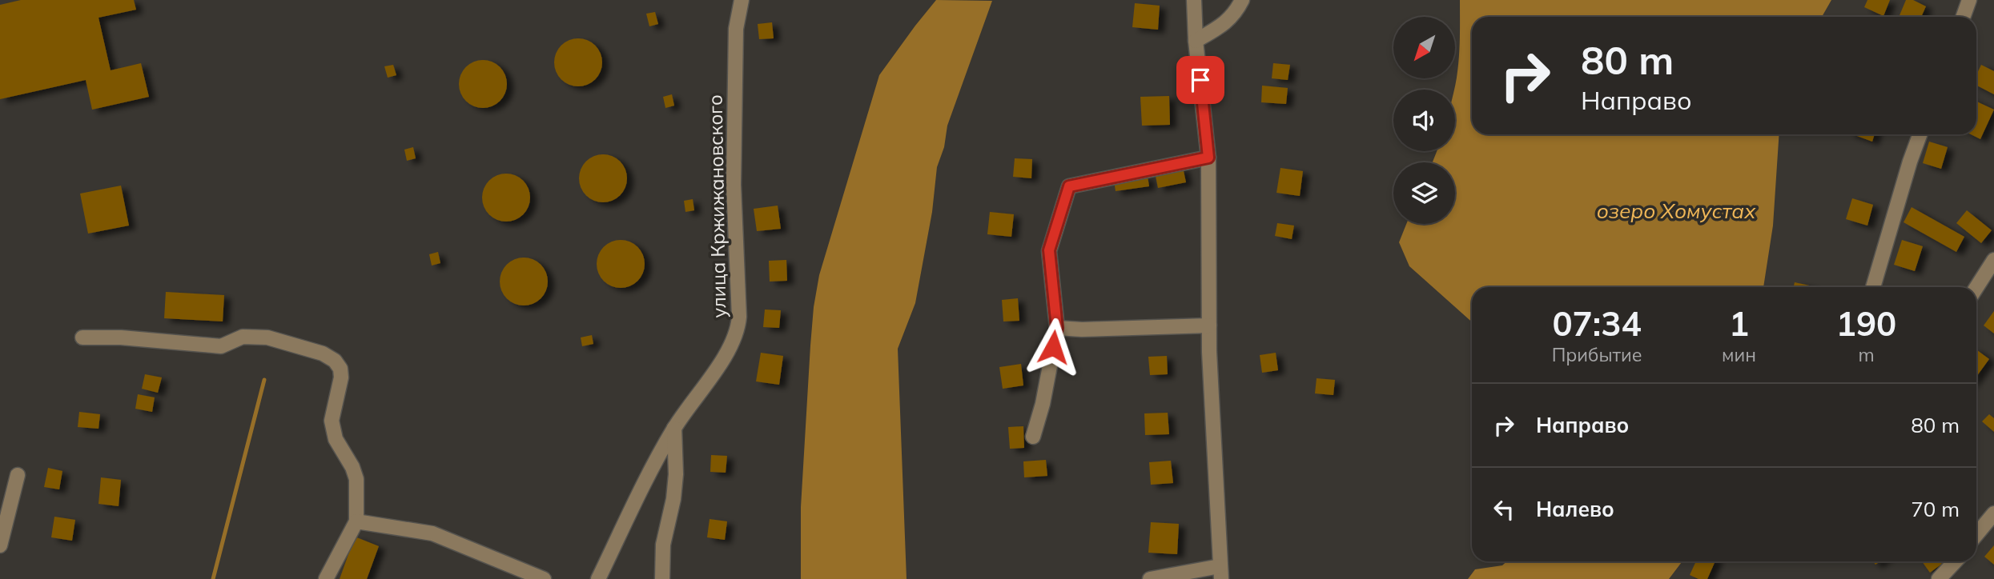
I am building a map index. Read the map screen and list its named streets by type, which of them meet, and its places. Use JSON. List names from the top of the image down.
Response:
{
  "streets": {
    "street": ["улица Кржижановского"]
  },
  "water": ["озеро Хомустах"],
  "north": "bottom left",
  "page": {
    "turn": ["80 m", "Направо"],
    "eta": [
      "07:34",
      "Прибытие",
      "1",
      "мин",
      "190",
      "m"
    ],
    "list": [
      {
        "name": "Направо",
        "value": "80 m"
      },
      {
        "name": "Налево",
        "value": "70 m"
      }
    ]
  }
}
